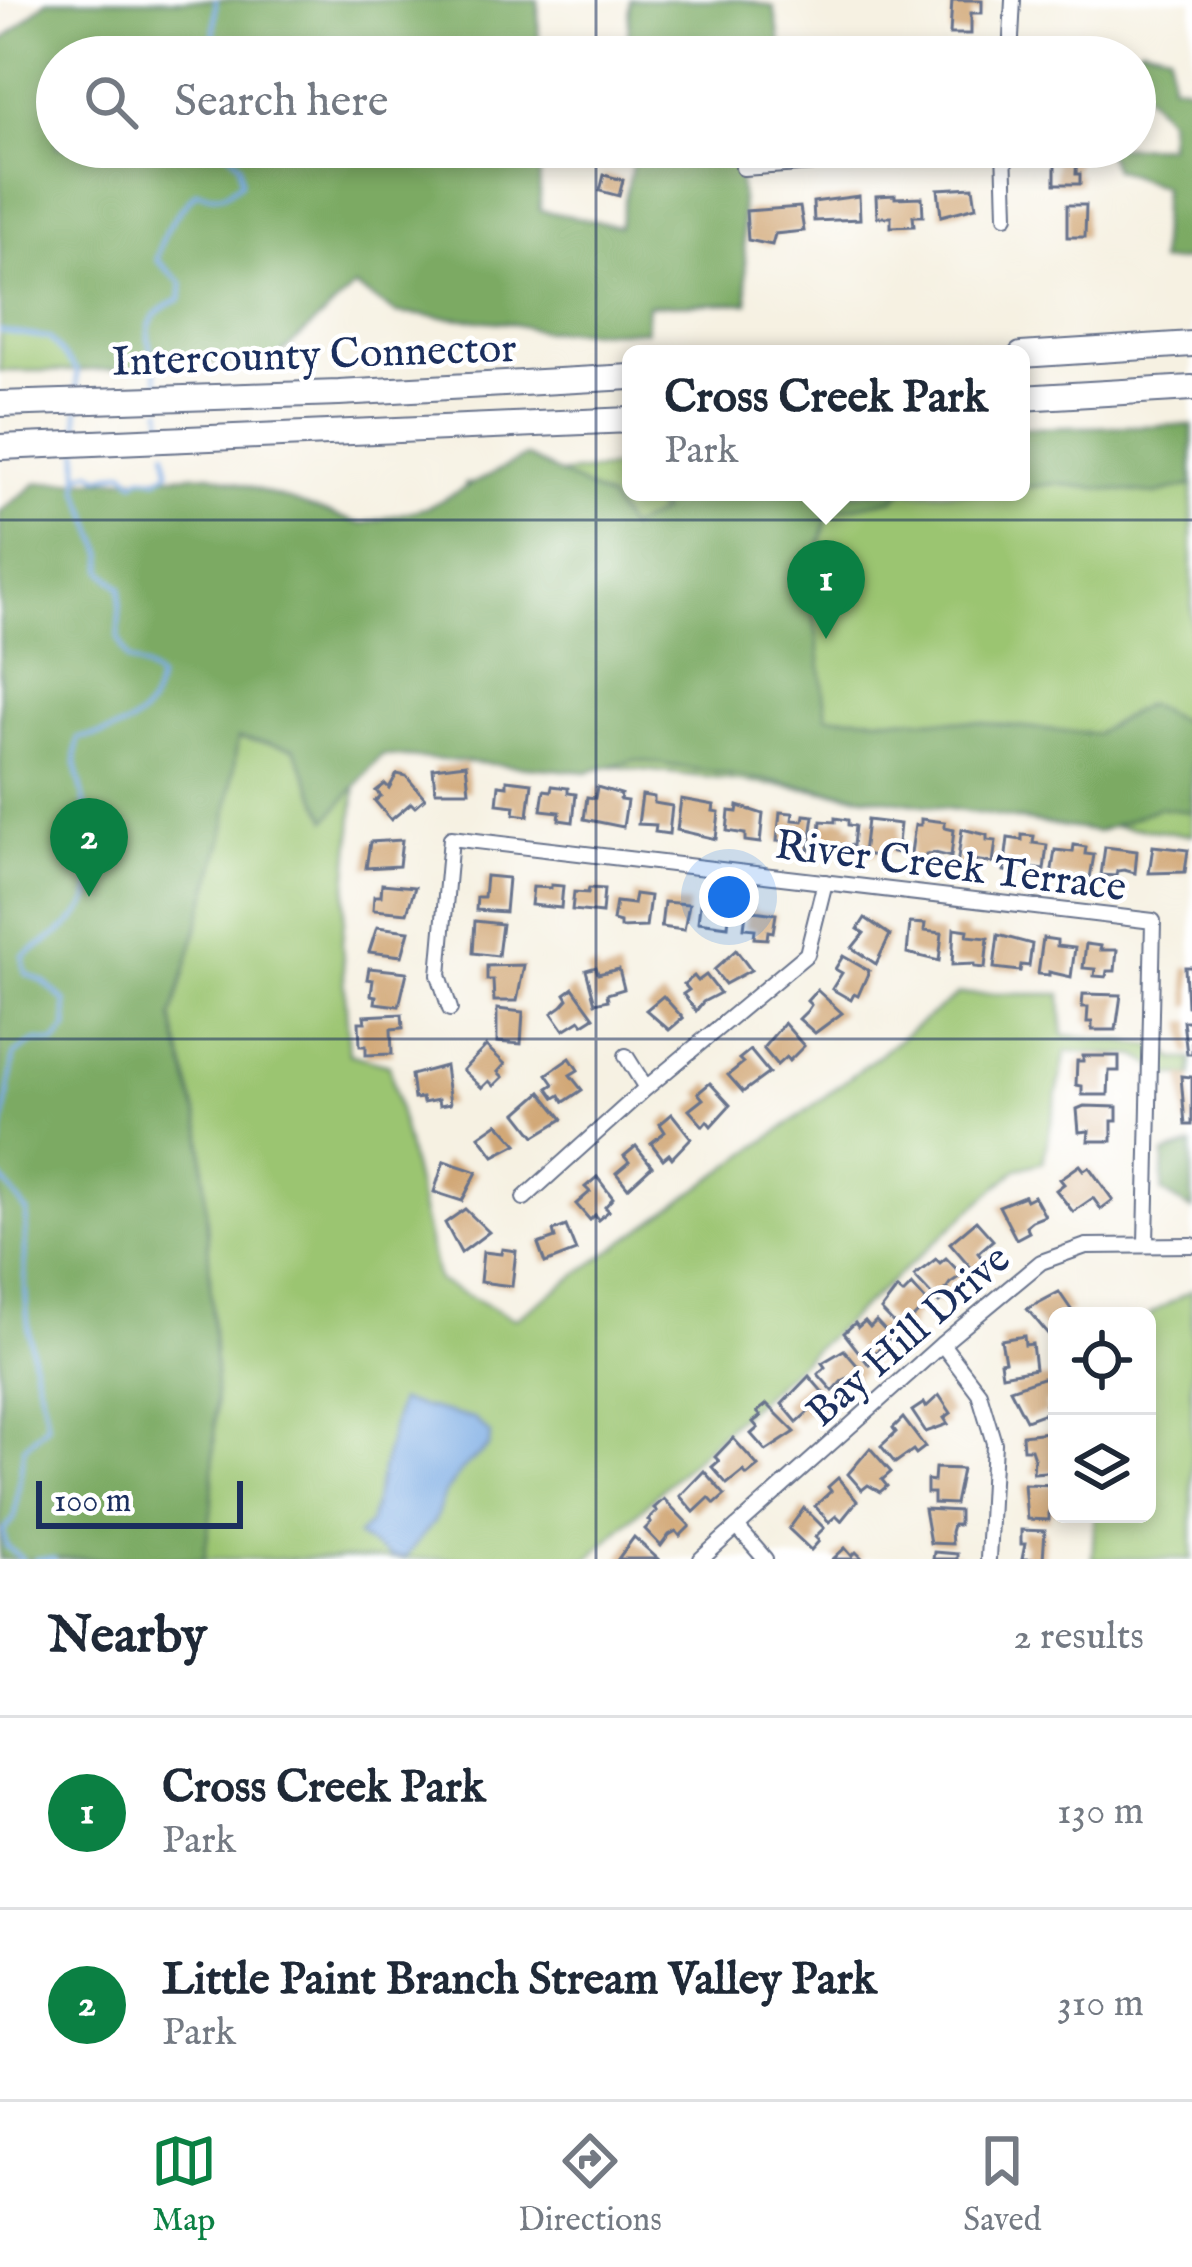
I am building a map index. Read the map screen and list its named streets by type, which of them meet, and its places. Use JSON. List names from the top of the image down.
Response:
{
  "streets": {
    "highway": ["Intercounty Connector"],
    "street": ["River Creek Terrace", "Bay Hill Drive"]
  },
  "crossings": [
    ["River Creek Terrace", "Bay Hill Drive"]
  ],
  "scale_bar": "100 m",
  "page": {
    "search": "Search here",
    "popup": ["Cross Creek Park", "Park"],
    "pins": ["1", "2"],
    "scale": "100 m",
    "heading": ["Nearby", "2 results"],
    "list": [
      {
        "mark": "1",
        "name": "Cross Creek Park",
        "note": "Park",
        "value": "130 m"
      },
      {
        "mark": "2",
        "name": "Little Paint Branch Stream Valley Park",
        "note": "Park",
        "value": "310 m"
      }
    ],
    "nav": ["Map", "Directions", "Saved"]
  }
}
